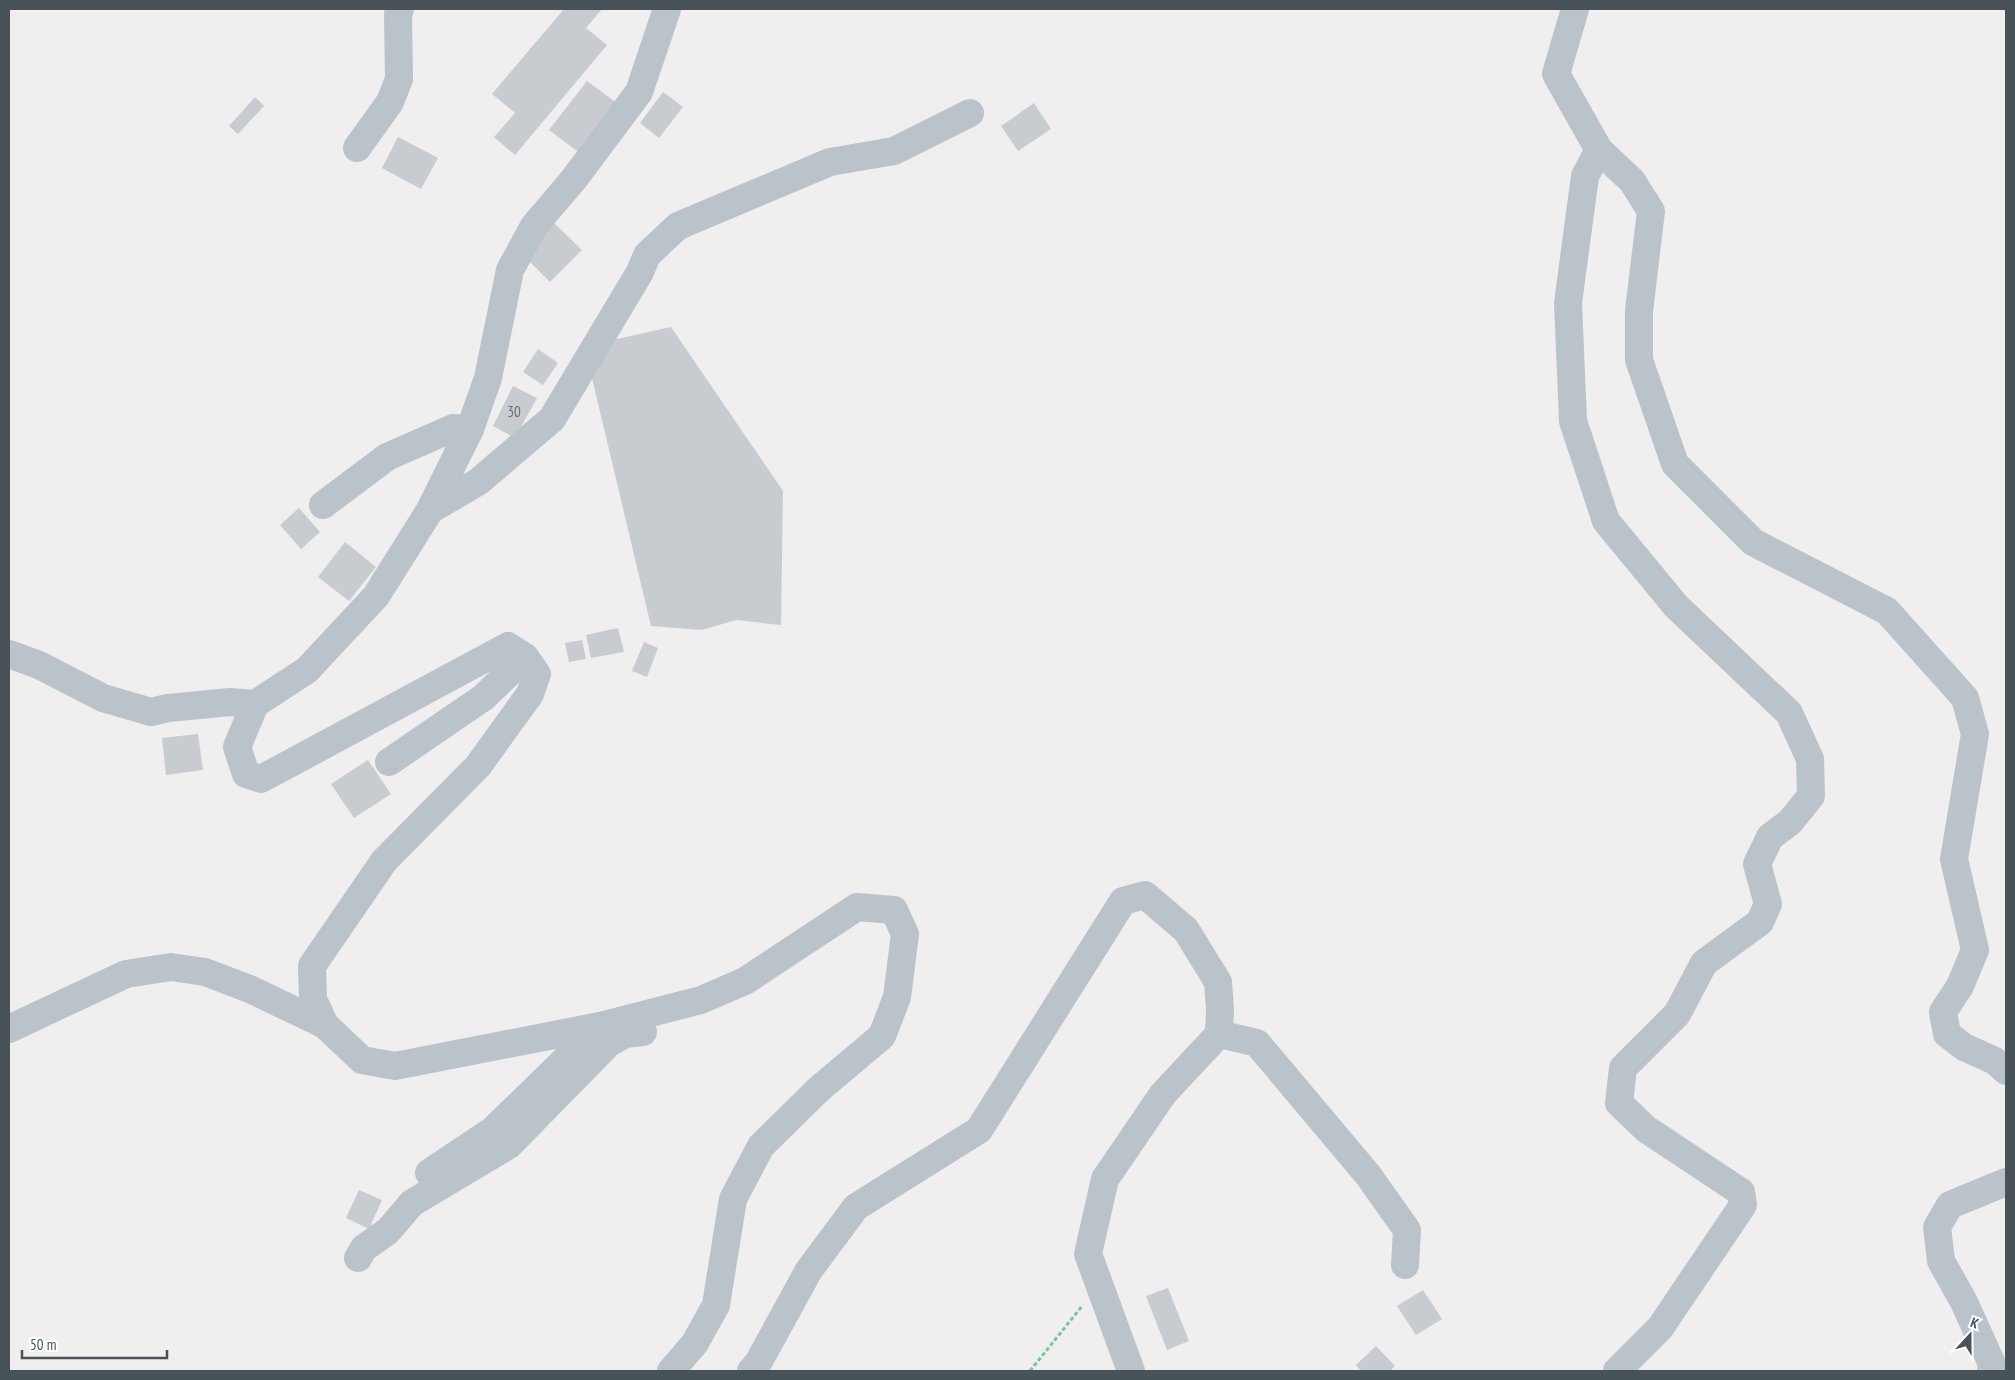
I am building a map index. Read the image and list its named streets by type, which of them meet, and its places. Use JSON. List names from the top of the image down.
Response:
{
  "house_numbers": ["30"],
  "scale_bar": "50 m",
  "north": "top"
}
